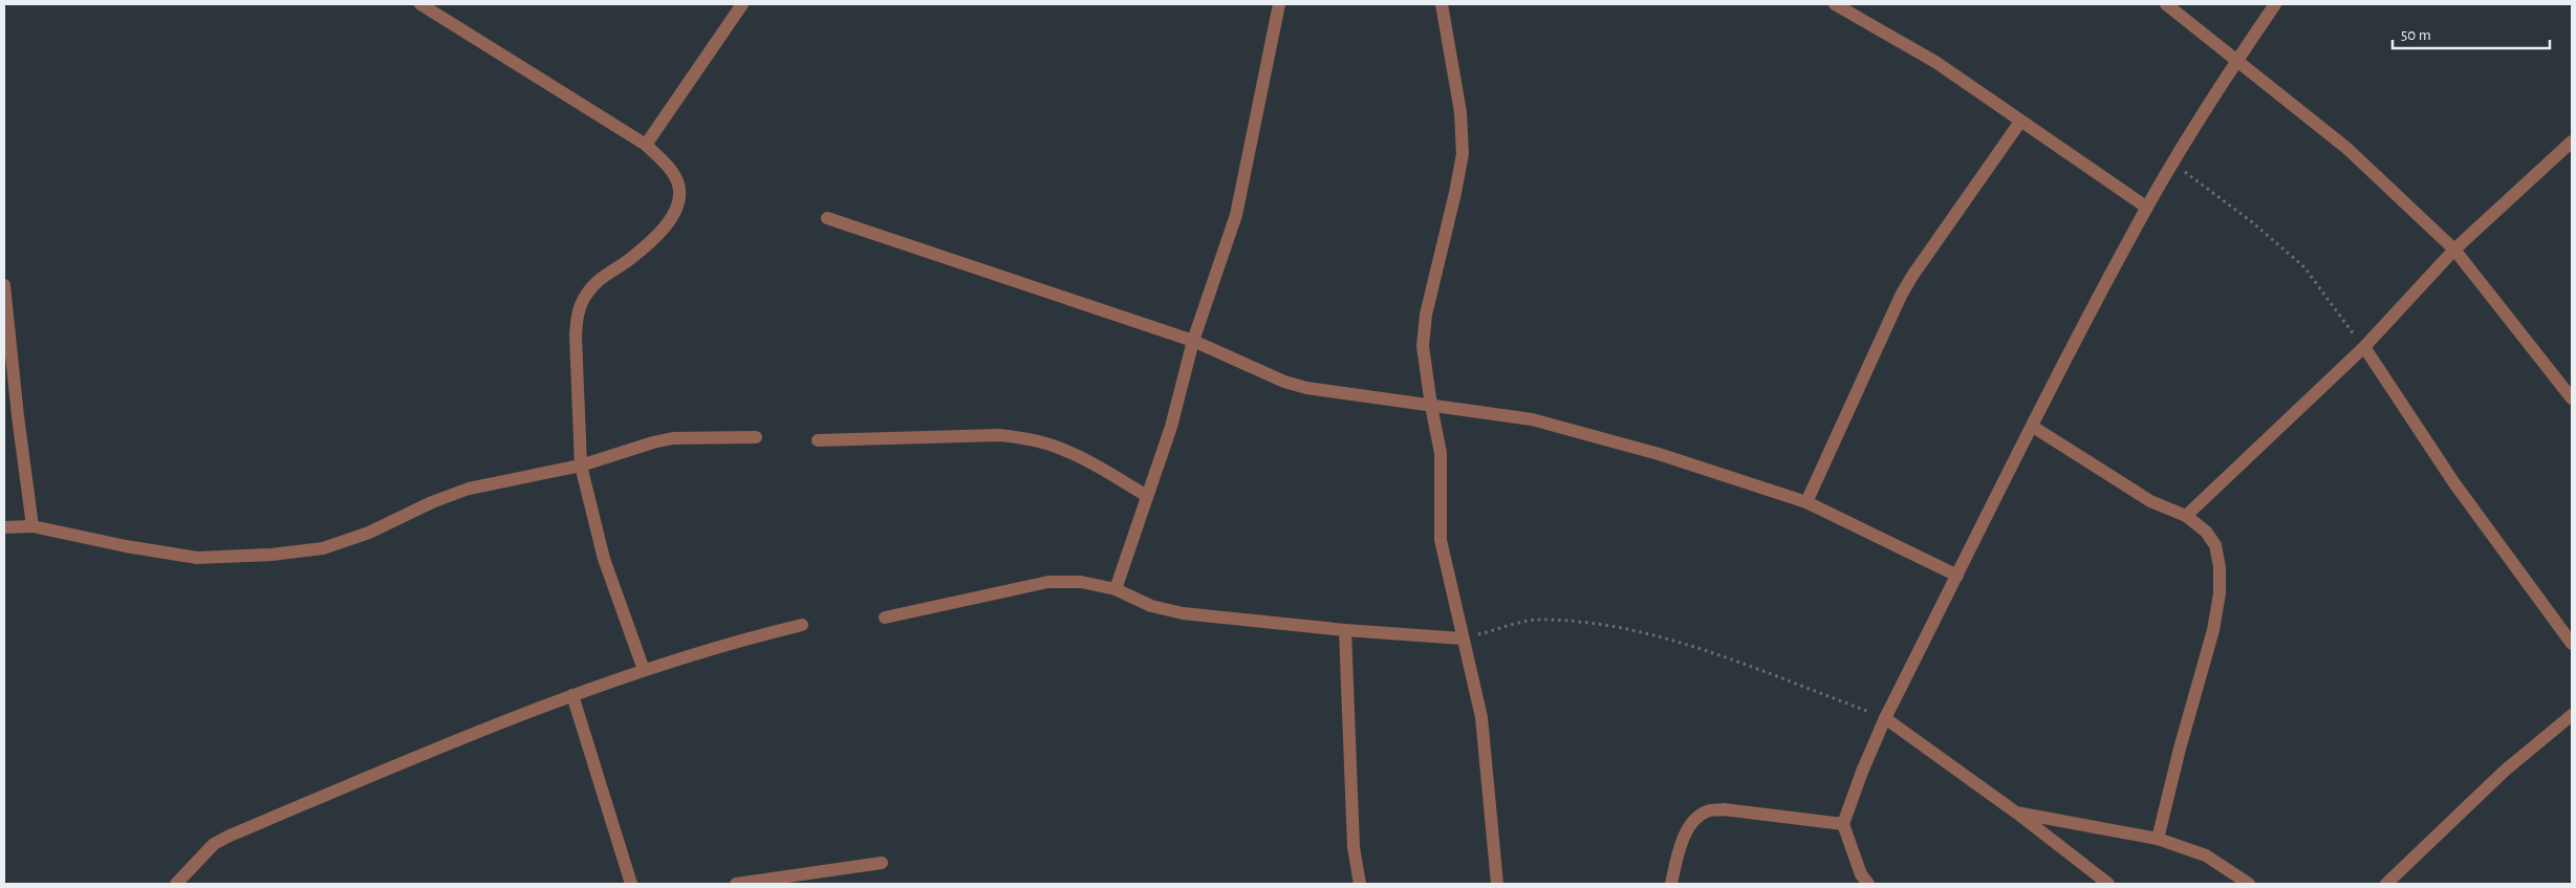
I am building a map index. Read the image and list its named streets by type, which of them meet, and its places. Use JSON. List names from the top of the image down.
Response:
{
  "scale_bar": "50 m"
}
